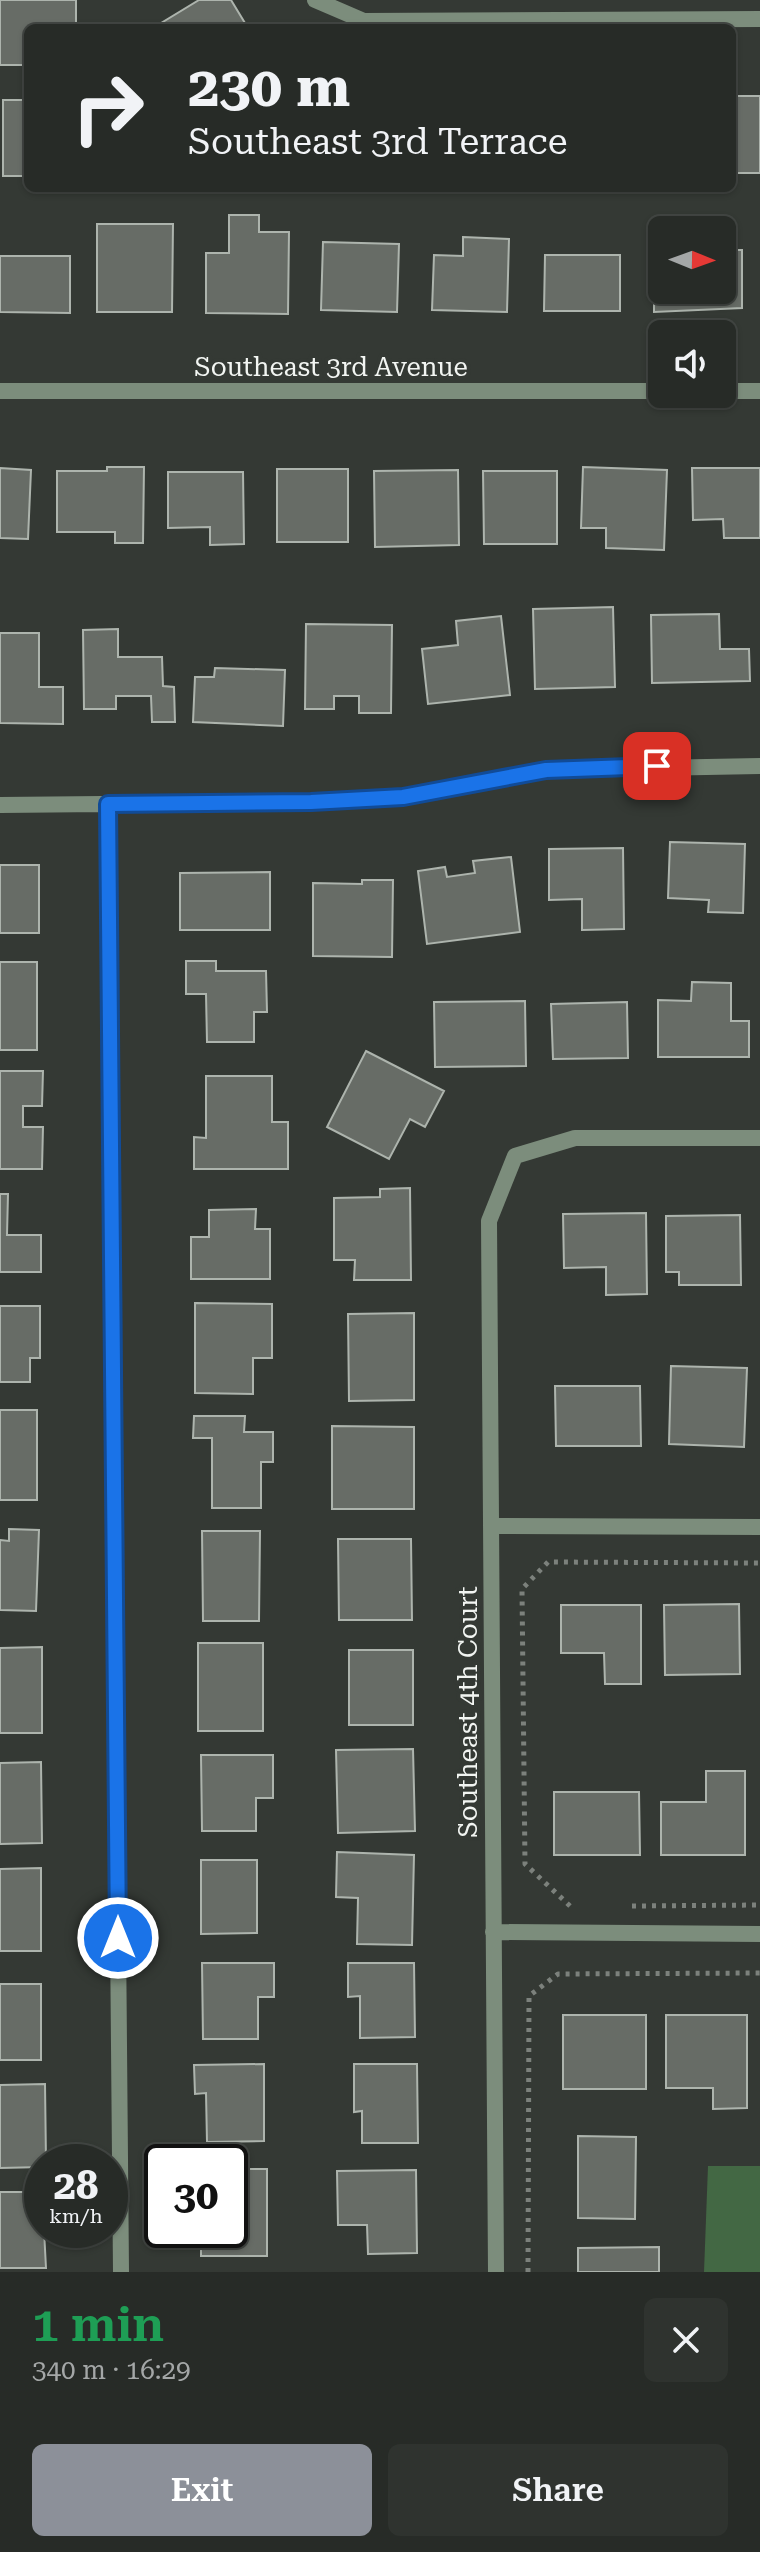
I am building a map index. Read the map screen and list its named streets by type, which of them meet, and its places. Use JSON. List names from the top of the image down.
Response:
{
  "streets": {
    "street": ["Southeast 3rd Avenue", "Southeast 4th Court"]
  },
  "north": "right",
  "page": {
    "turn": ["230 m", "Southeast 3rd Terrace"],
    "speed": "28 km/h",
    "limit": "30",
    "heading": ["1 min", "340 m · 16:29"],
    "buttons": ["Exit", "Share"]
  }
}
